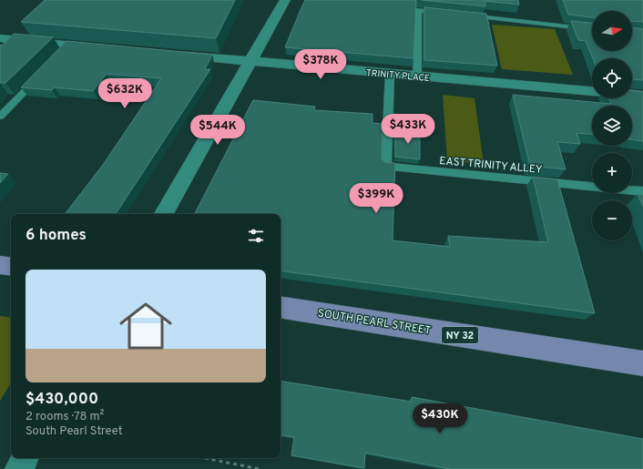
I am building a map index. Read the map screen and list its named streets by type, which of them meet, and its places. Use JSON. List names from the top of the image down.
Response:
{
  "streets": {
    "main road": ["SOUTH PEARL STREET", "NY 32"],
    "street": ["TRINITY PLACE"],
    "lane": ["EAST TRINITY ALLEY"]
  },
  "crossings": [
    ["TRINITY PLACE", "EAST TRINITY ALLEY"]
  ],
  "north": "right",
  "page": {
    "map_buttons": ["+", "−"],
    "price": [
      "$378K",
      "$632K",
      "$433K",
      "$544K",
      "$399K",
      "$430K"
    ],
    "heading": "6 homes",
    "list": [
      {
        "name": "$430,000",
        "note": "2 rooms · 78 m² · South Pearl Street"
      }
    ]
  }
}
